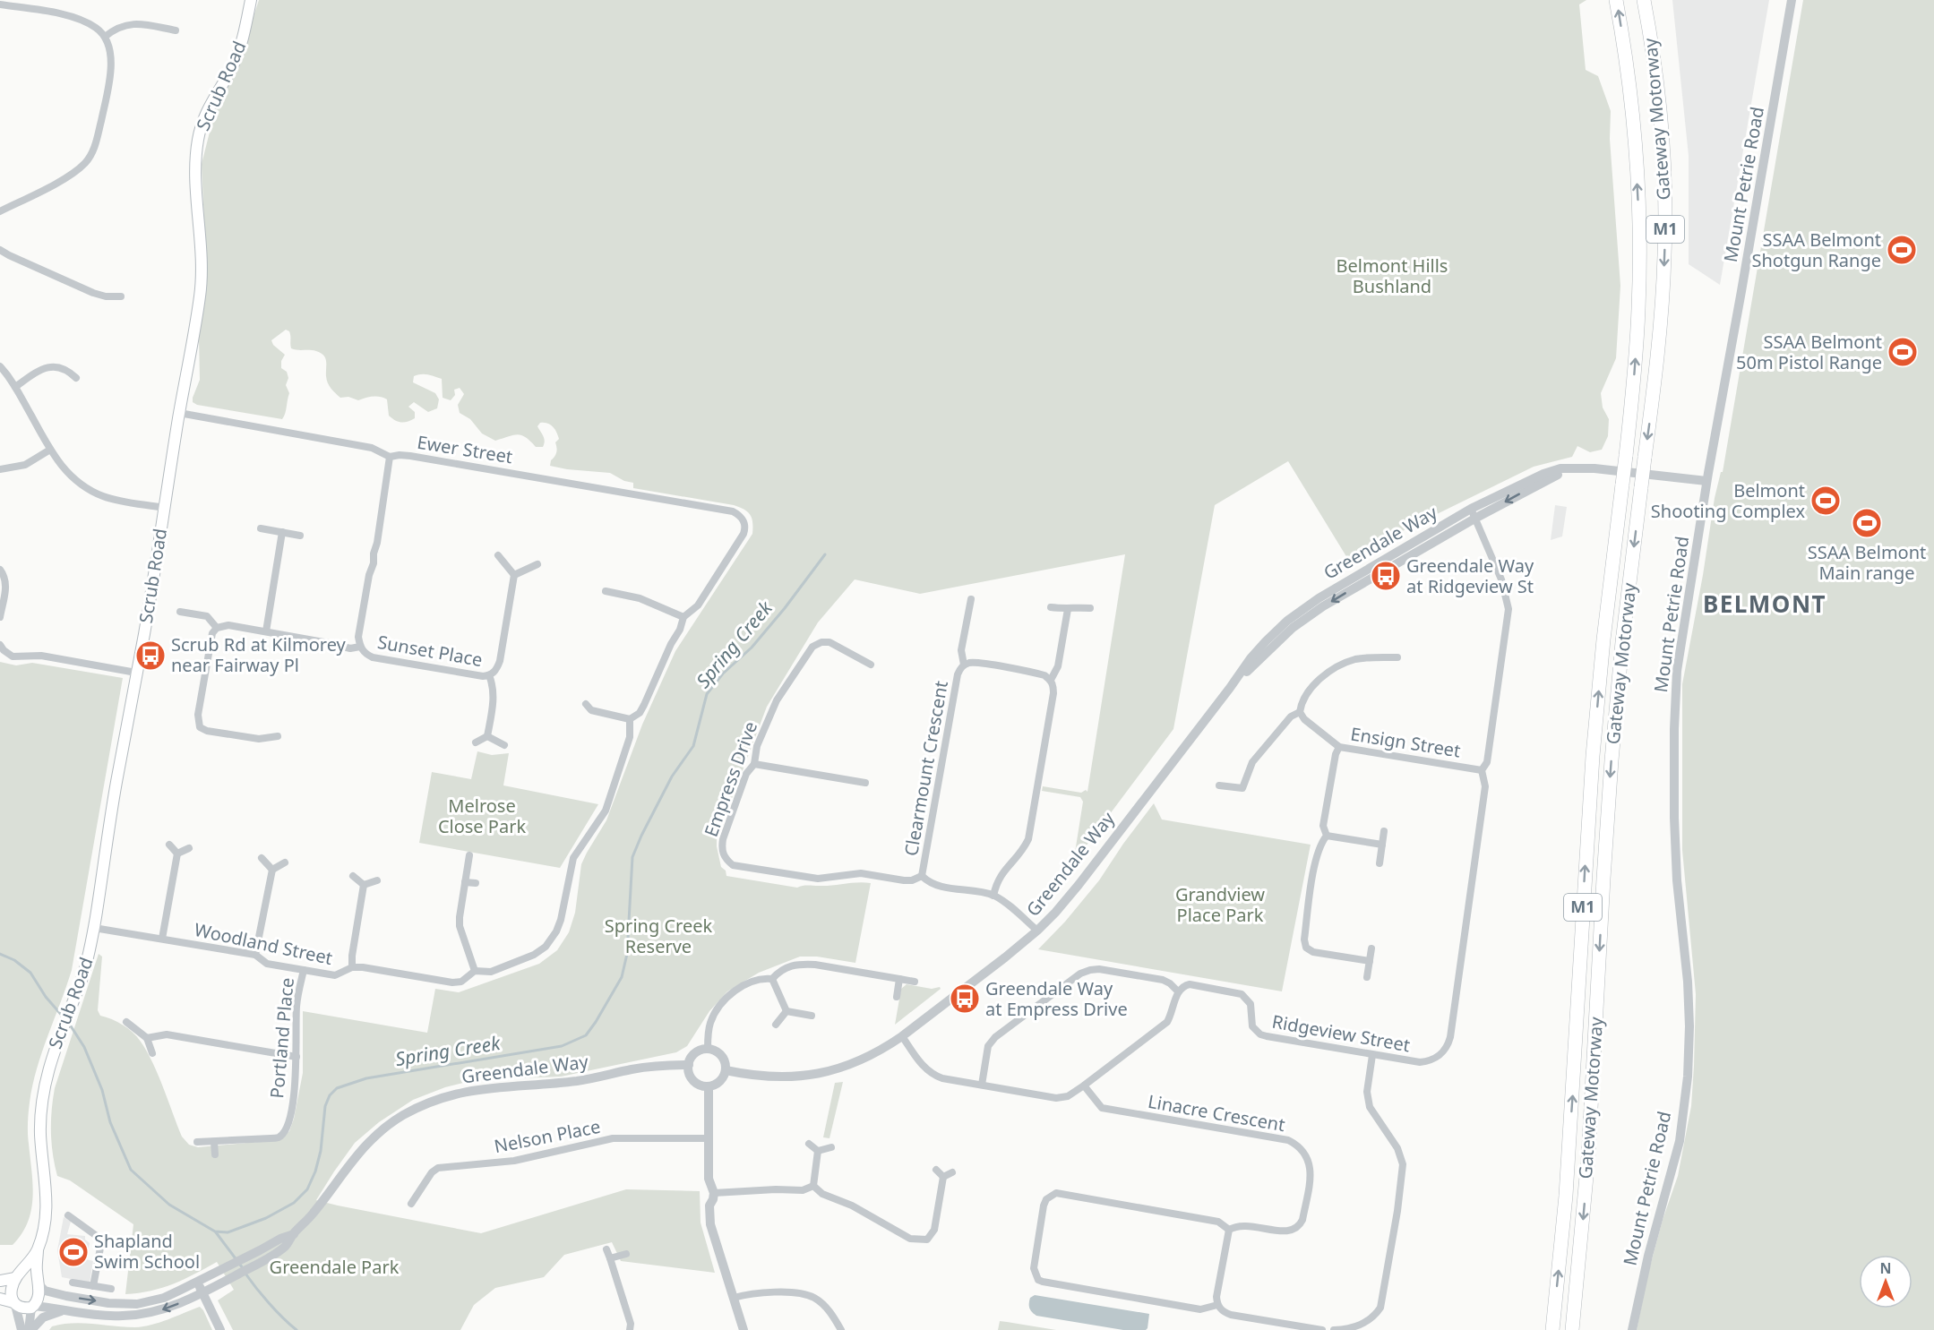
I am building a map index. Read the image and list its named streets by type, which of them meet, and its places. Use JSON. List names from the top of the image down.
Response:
{
  "streets": {
    "highway": ["Gateway Motorway", "M1"],
    "main road": ["Scrub Road"],
    "street": [
      "Mount Petrie Road",
      "Ewer Street",
      "Greendale Way",
      "Sunset Place",
      "Ensign Street",
      "Clearmount Crescent",
      "Empress Drive",
      "Woodland Street",
      "Ridgeview Street",
      "Portland Place",
      "Linacre Crescent",
      "Nelson Place"
    ]
  },
  "crossings": [
    ["Scrub Road", "Ewer Street"],
    ["Scrub Road", "Greendale Way"],
    ["Scrub Road", "Woodland Street"],
    ["Mount Petrie Road", "Greendale Way"],
    ["Ewer Street", "Sunset Place"],
    ["Greendale Way", "Ridgeview Street"],
    ["Ensign Street", "Ridgeview Street"],
    ["Clearmount Crescent", "Empress Drive"],
    ["Woodland Street", "Portland Place"]
  ],
  "districts": ["BELMONT"],
  "water": ["Spring Creek"],
  "parks": [
    "Belmont Hills Bushland",
    "Melrose Close Park",
    "Grandview Place Park",
    "Spring Creek Reserve",
    "Greendale Park"
  ],
  "places": {
    "sports": [
      "SSAA Belmont Shotgun Range",
      "SSAA Belmont 50m Pistol Range",
      "Belmont Shooting Complex",
      "SSAA Belmont Main range",
      "Shapland Swim School"
    ],
    "bus stop": ["Greendale Way at Ridgeview St", "Scrub Rd at Kilmorey near Fairway Pl", "Greendale Way at Empress Drive"]
  },
  "north": "top"
}
